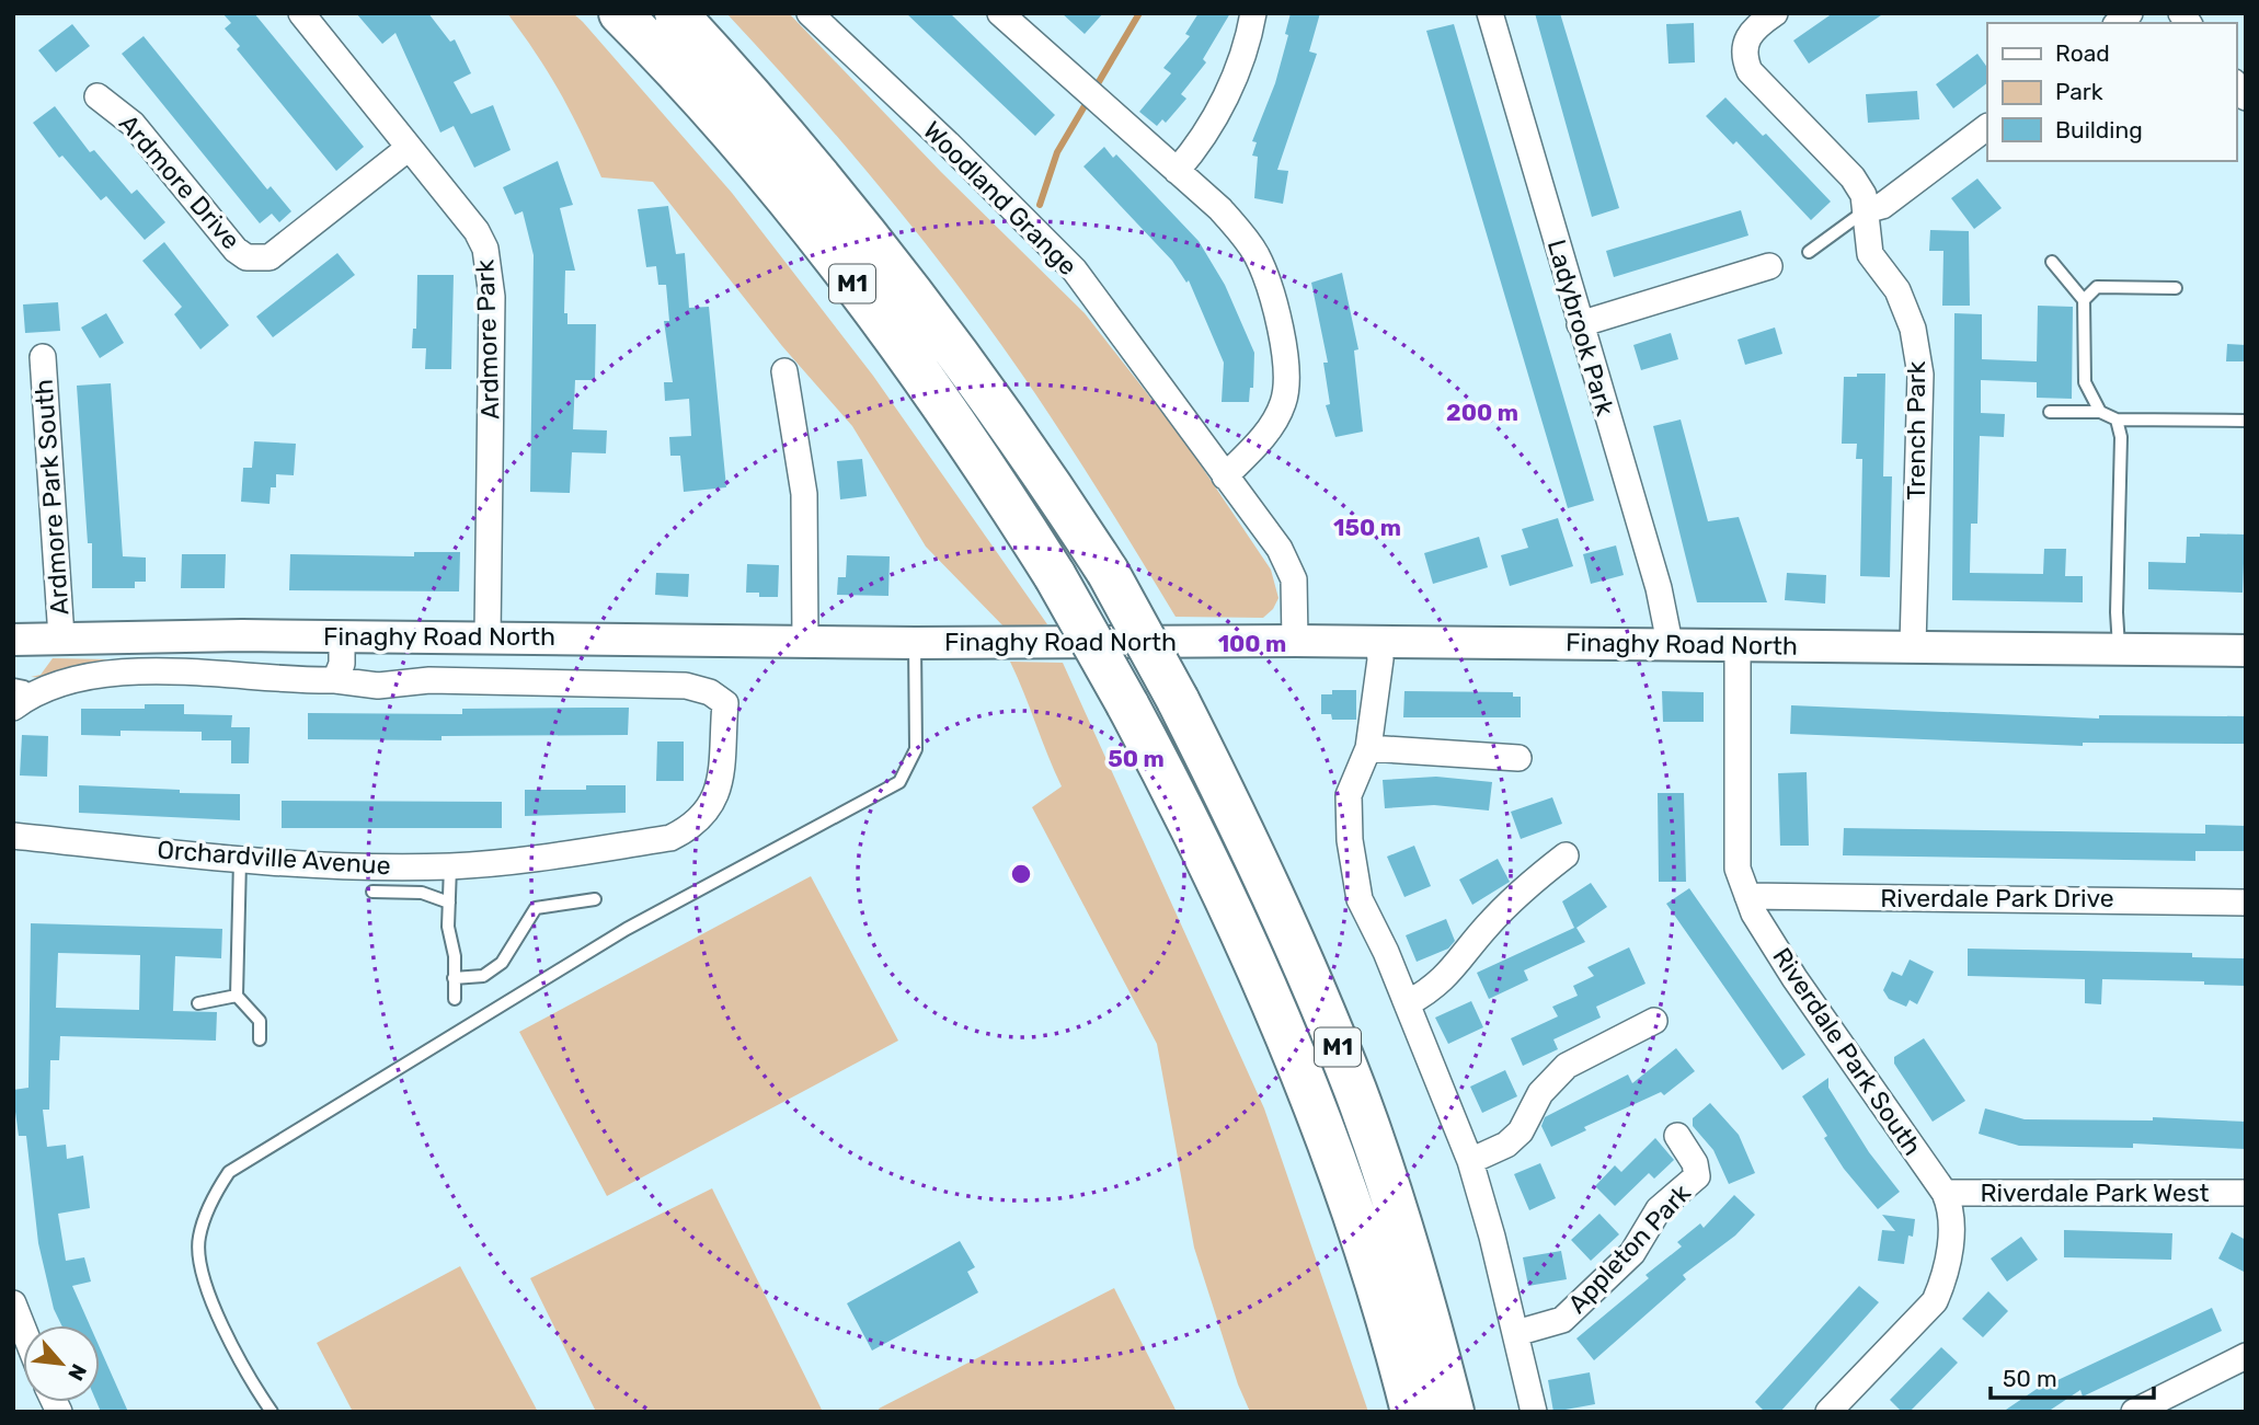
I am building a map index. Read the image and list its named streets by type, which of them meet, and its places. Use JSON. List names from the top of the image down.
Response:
{
  "streets": {
    "highway": ["M1"],
    "street": [
      "Ardmore Drive",
      "Woodland Grange",
      "Ladybrook Park",
      "Ardmore Park",
      "Trench Park",
      "Ardmore Park South",
      "Finaghy Road North",
      "Orchardville Avenue",
      "Riverdale Park Drive",
      "Riverdale Park South",
      "Riverdale Park West",
      "Appleton Park"
    ]
  },
  "crossings": [
    ["Ardmore Drive", "Ardmore Park"],
    ["Woodland Grange", "Finaghy Road North"],
    ["Ladybrook Park", "Finaghy Road North"],
    ["Ardmore Park", "Finaghy Road North"],
    ["Trench Park", "Finaghy Road North"],
    ["Ardmore Park South", "Finaghy Road North"],
    ["Finaghy Road North", "Riverdale Park South"],
    ["Riverdale Park Drive", "Riverdale Park South"],
    ["Riverdale Park South", "Riverdale Park West"]
  ],
  "legend": ["Road", "Park", "Building"],
  "scale_bar": "50 m",
  "north": "bottom right",
  "rings": [
    "200 m",
    "150 m",
    "100 m",
    "50 m"
  ]
}
